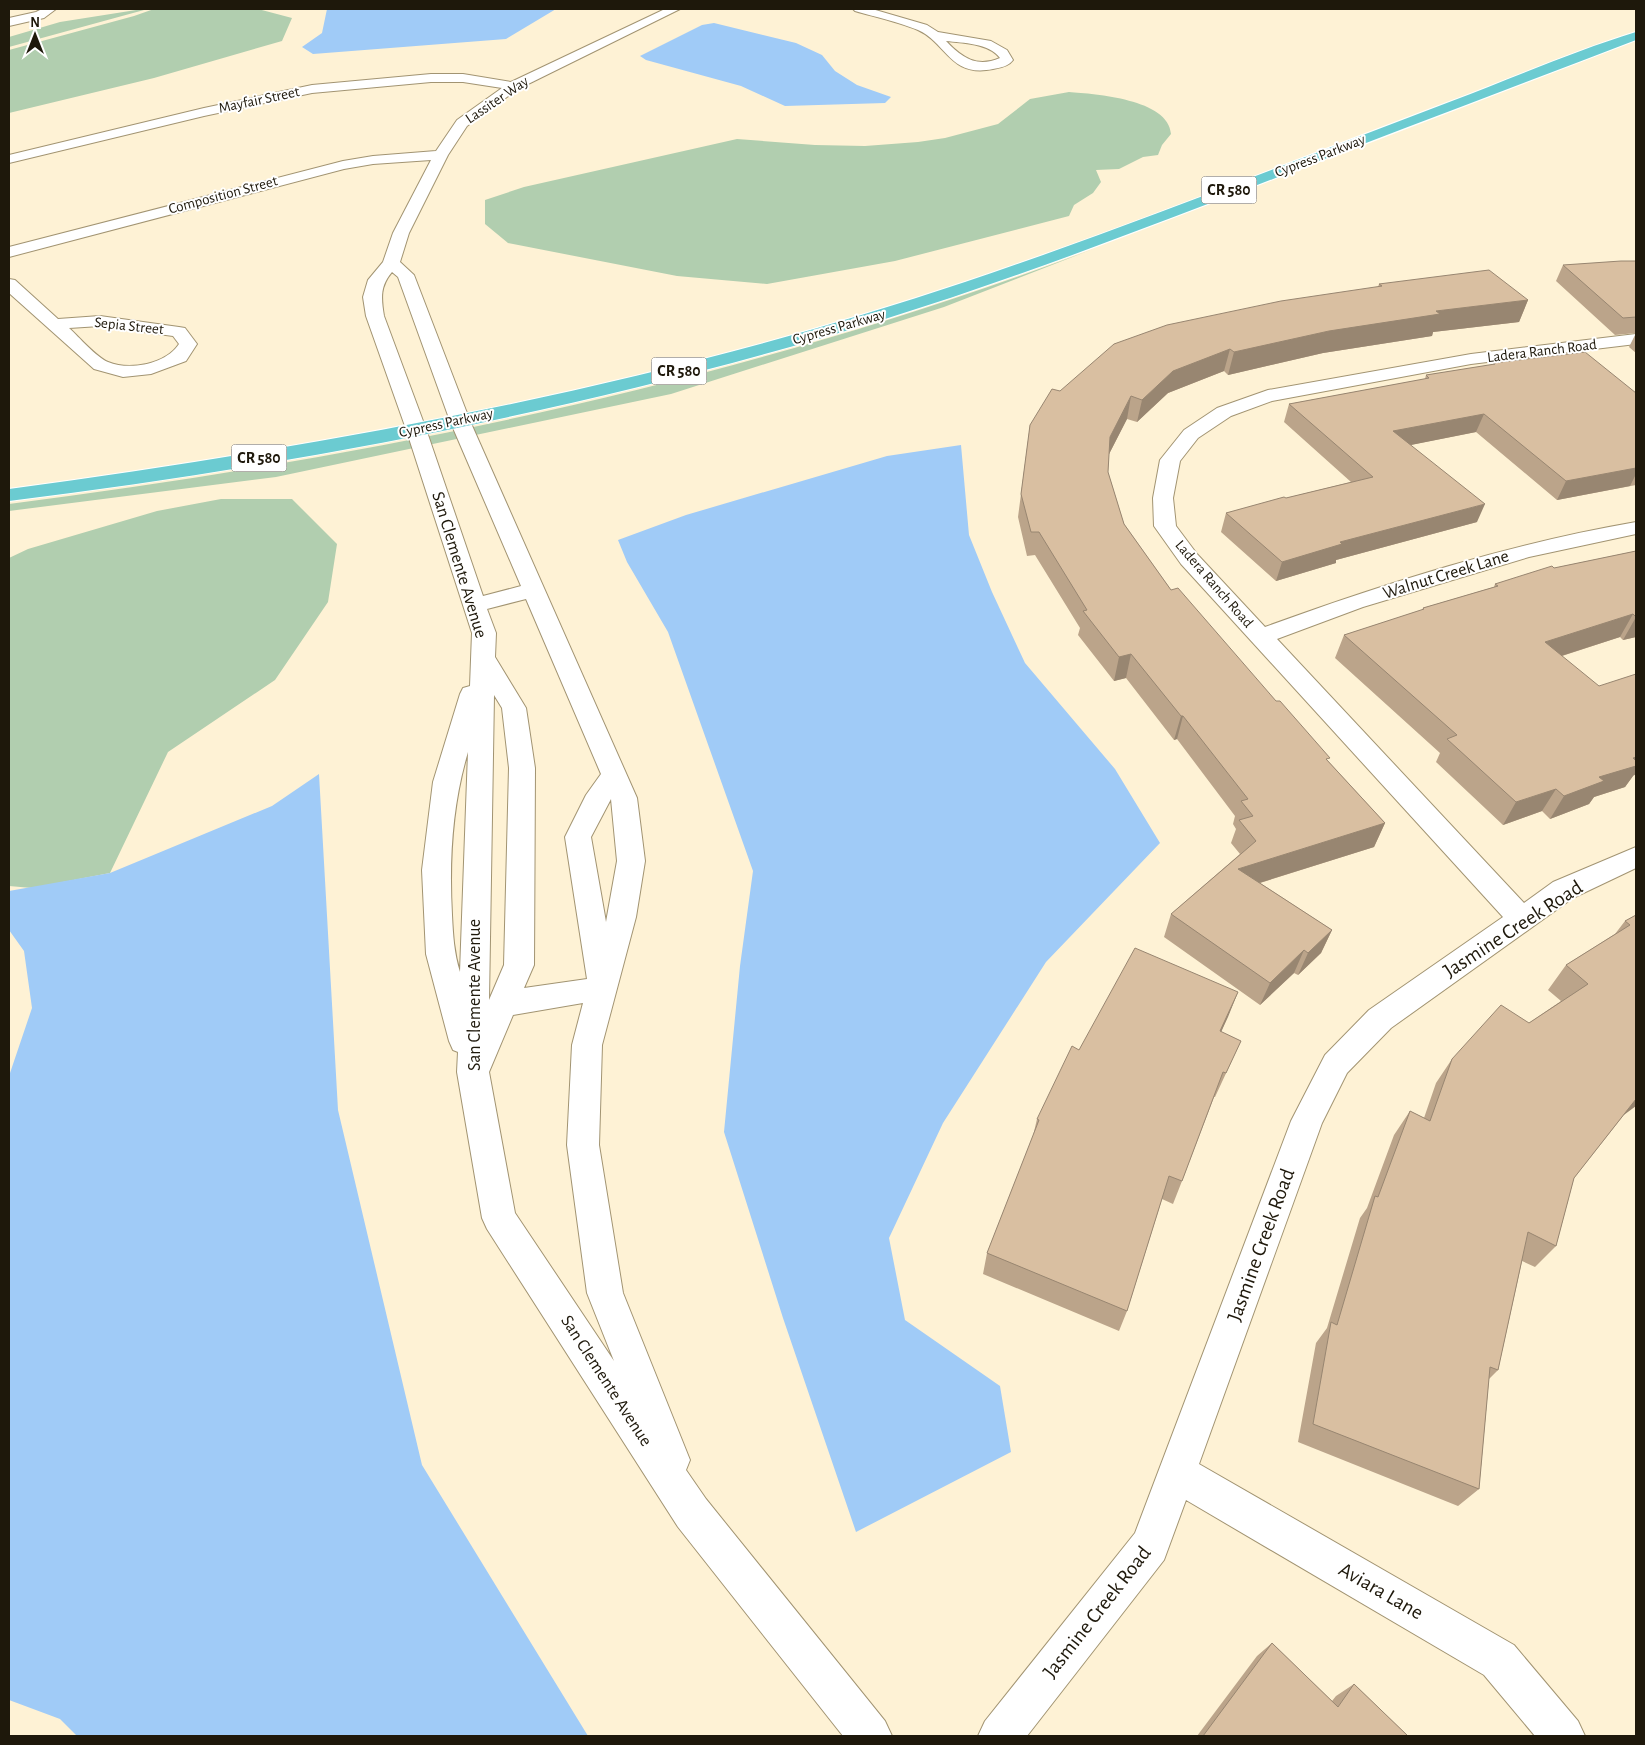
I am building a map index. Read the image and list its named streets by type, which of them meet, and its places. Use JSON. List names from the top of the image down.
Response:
{
  "streets": {
    "main road": ["Cypress Parkway", "CR 580"],
    "street": [
      "Mayfair Street",
      "Lassiter Way",
      "Composition Street",
      "Sepia Street",
      "Ladera Ranch Road",
      "San Clemente Avenue",
      "Walnut Creek Lane",
      "Jasmine Creek Road",
      "Aviara Lane"
    ]
  },
  "crossings": [
    ["Mayfair Street", "Lassiter Way"],
    ["Lassiter Way", "Cypress Parkway"],
    ["Lassiter Way", "Composition Street"],
    ["Lassiter Way", "San Clemente Avenue"],
    ["Cypress Parkway", "San Clemente Avenue"],
    ["Ladera Ranch Road", "Walnut Creek Lane"],
    ["Ladera Ranch Road", "Jasmine Creek Road"],
    ["Jasmine Creek Road", "Aviara Lane"]
  ],
  "north": "top"
}
